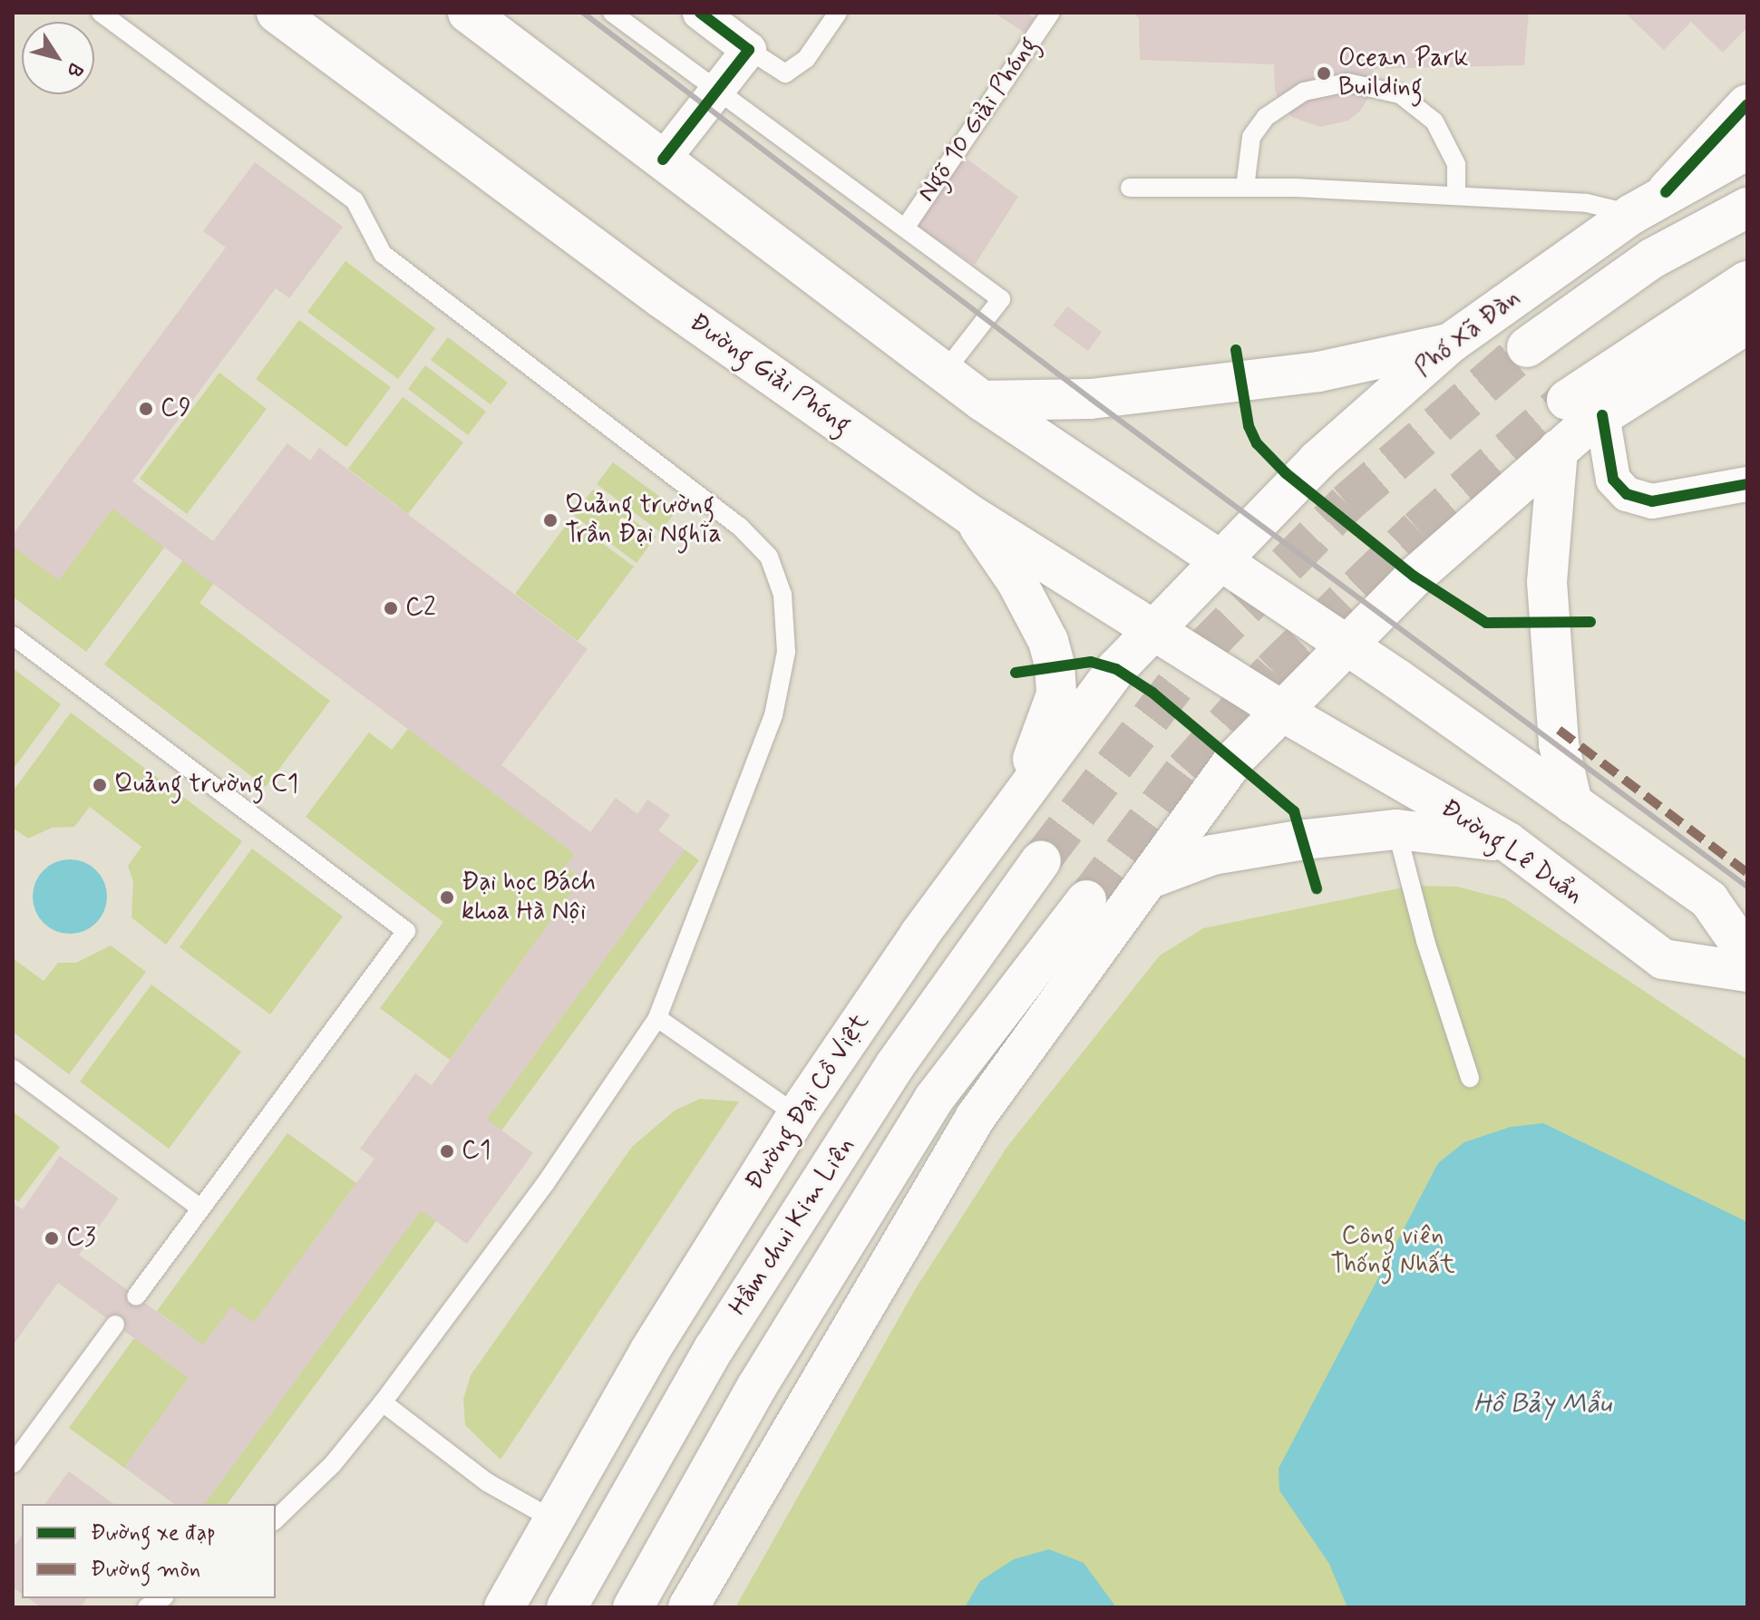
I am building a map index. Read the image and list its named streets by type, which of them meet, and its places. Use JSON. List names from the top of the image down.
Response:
{
  "streets": {
    "main road": [
      "Phố Xã Đàn",
      "Đường Giải Phóng",
      "Đường Lê Duẩn",
      "Đường Đại Cồ Việt",
      "Hầm chui Kim Liên"
    ],
    "lane": ["Ngõ 10 Giải Phóng"]
  },
  "crossings": [
    ["Phố Xã Đàn", "Đường Giải Phóng"],
    ["Phố Xã Đàn", "Đường Đại Cồ Việt"],
    ["Đường Giải Phóng", "Đường Lê Duẩn"],
    ["Đường Giải Phóng", "Đường Đại Cồ Việt"]
  ],
  "water": ["Hồ Bảy Mẫu"],
  "parks": ["Công viên Thống Nhất"],
  "places": [
    "Ocean Park Building",
    "C9",
    "Quảng trường Trần Đại Nghĩa",
    "C2",
    "Quảng trường C1",
    "Đại học Bách khoa Hà Nội",
    "C1",
    "C3"
  ],
  "legend": ["Đường xe đạp", "Đường mòn"],
  "north": "bottom right"
}
